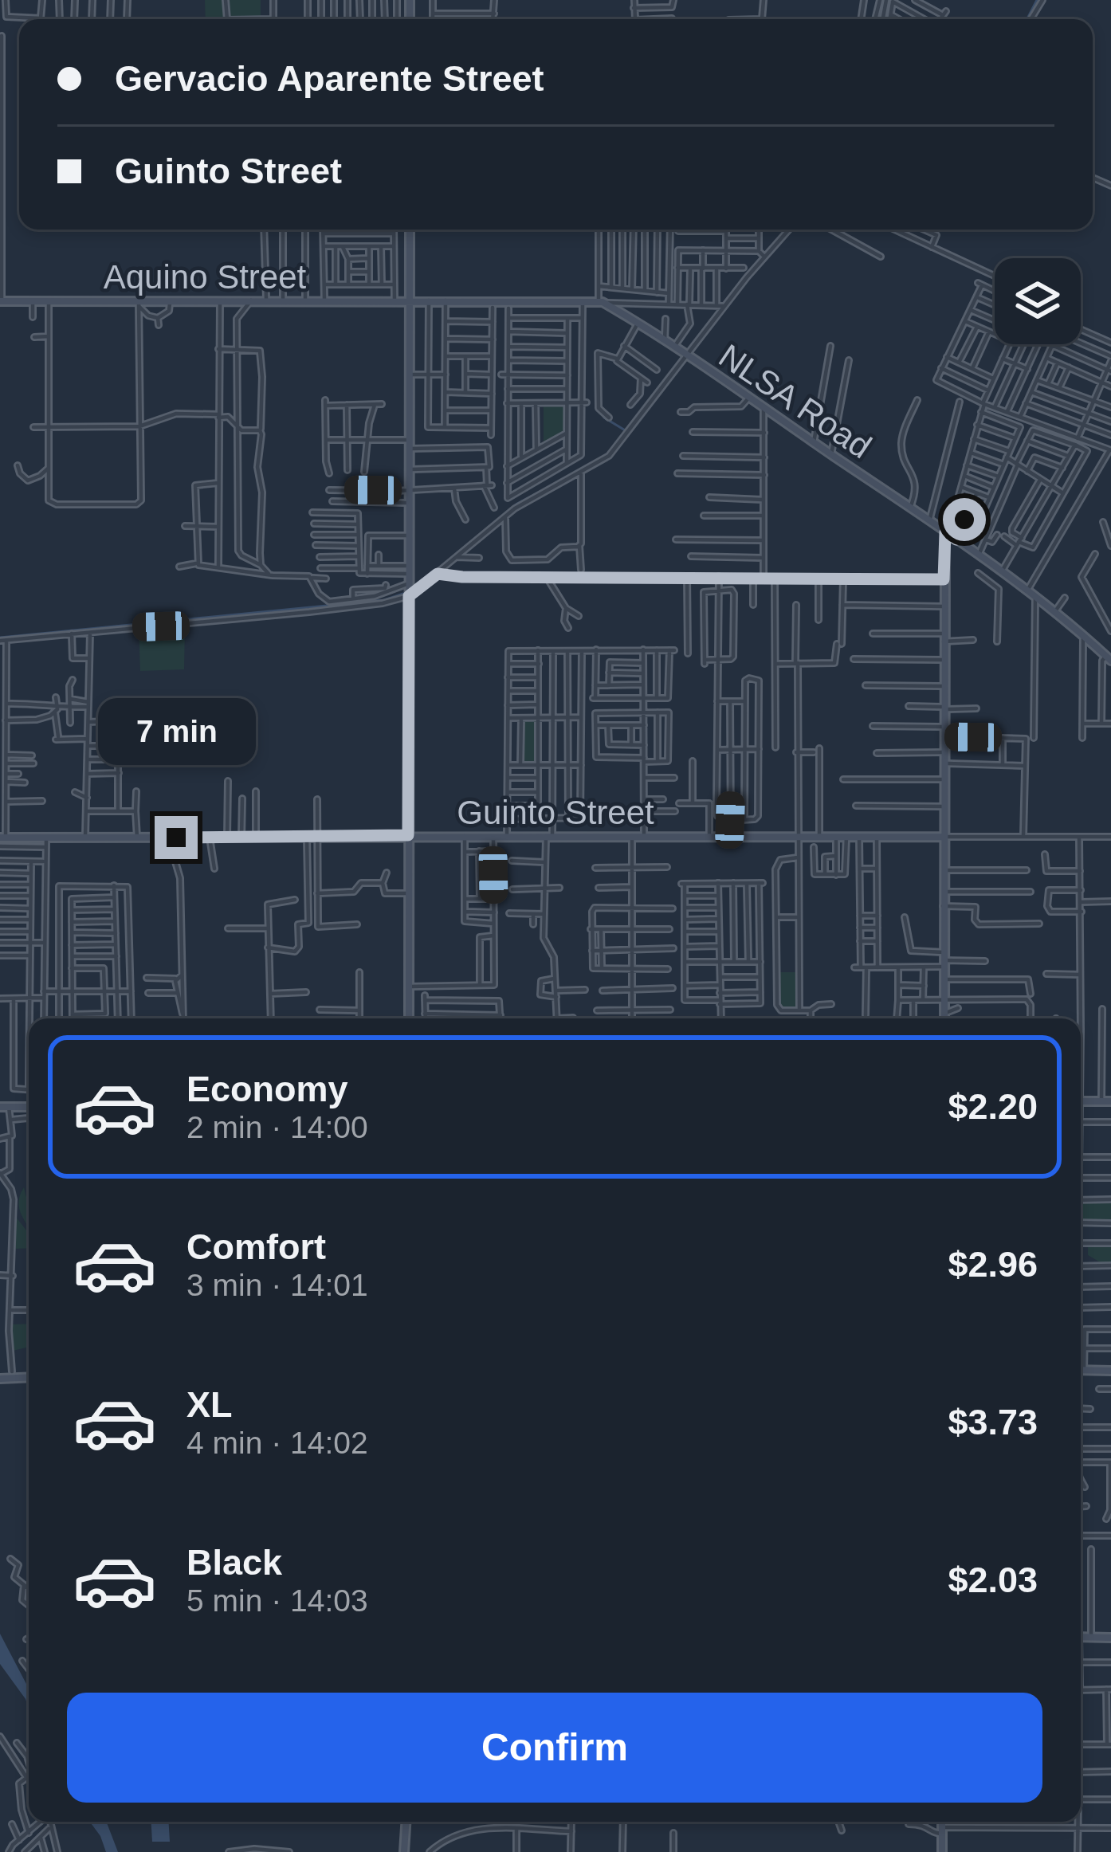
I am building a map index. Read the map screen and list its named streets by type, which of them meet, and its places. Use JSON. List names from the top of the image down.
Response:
{
  "streets": {
    "main road": ["Aquino Street", "NLSA Road", "Guinto Street"]
  },
  "page": {
    "banner": ["Gervacio Aparente Street", "Guinto Street"],
    "bubble": "7 min",
    "list": [
      {
        "name": "Economy",
        "note": "2 min · 14:00",
        "value": "$2.20"
      },
      {
        "name": "Comfort",
        "note": "3 min · 14:01",
        "value": "$2.96"
      },
      {
        "name": "XL",
        "note": "4 min · 14:02",
        "value": "$3.73"
      },
      {
        "name": "Black",
        "note": "5 min · 14:03",
        "value": "$2.03"
      }
    ],
    "buttons": "Confirm"
  }
}
